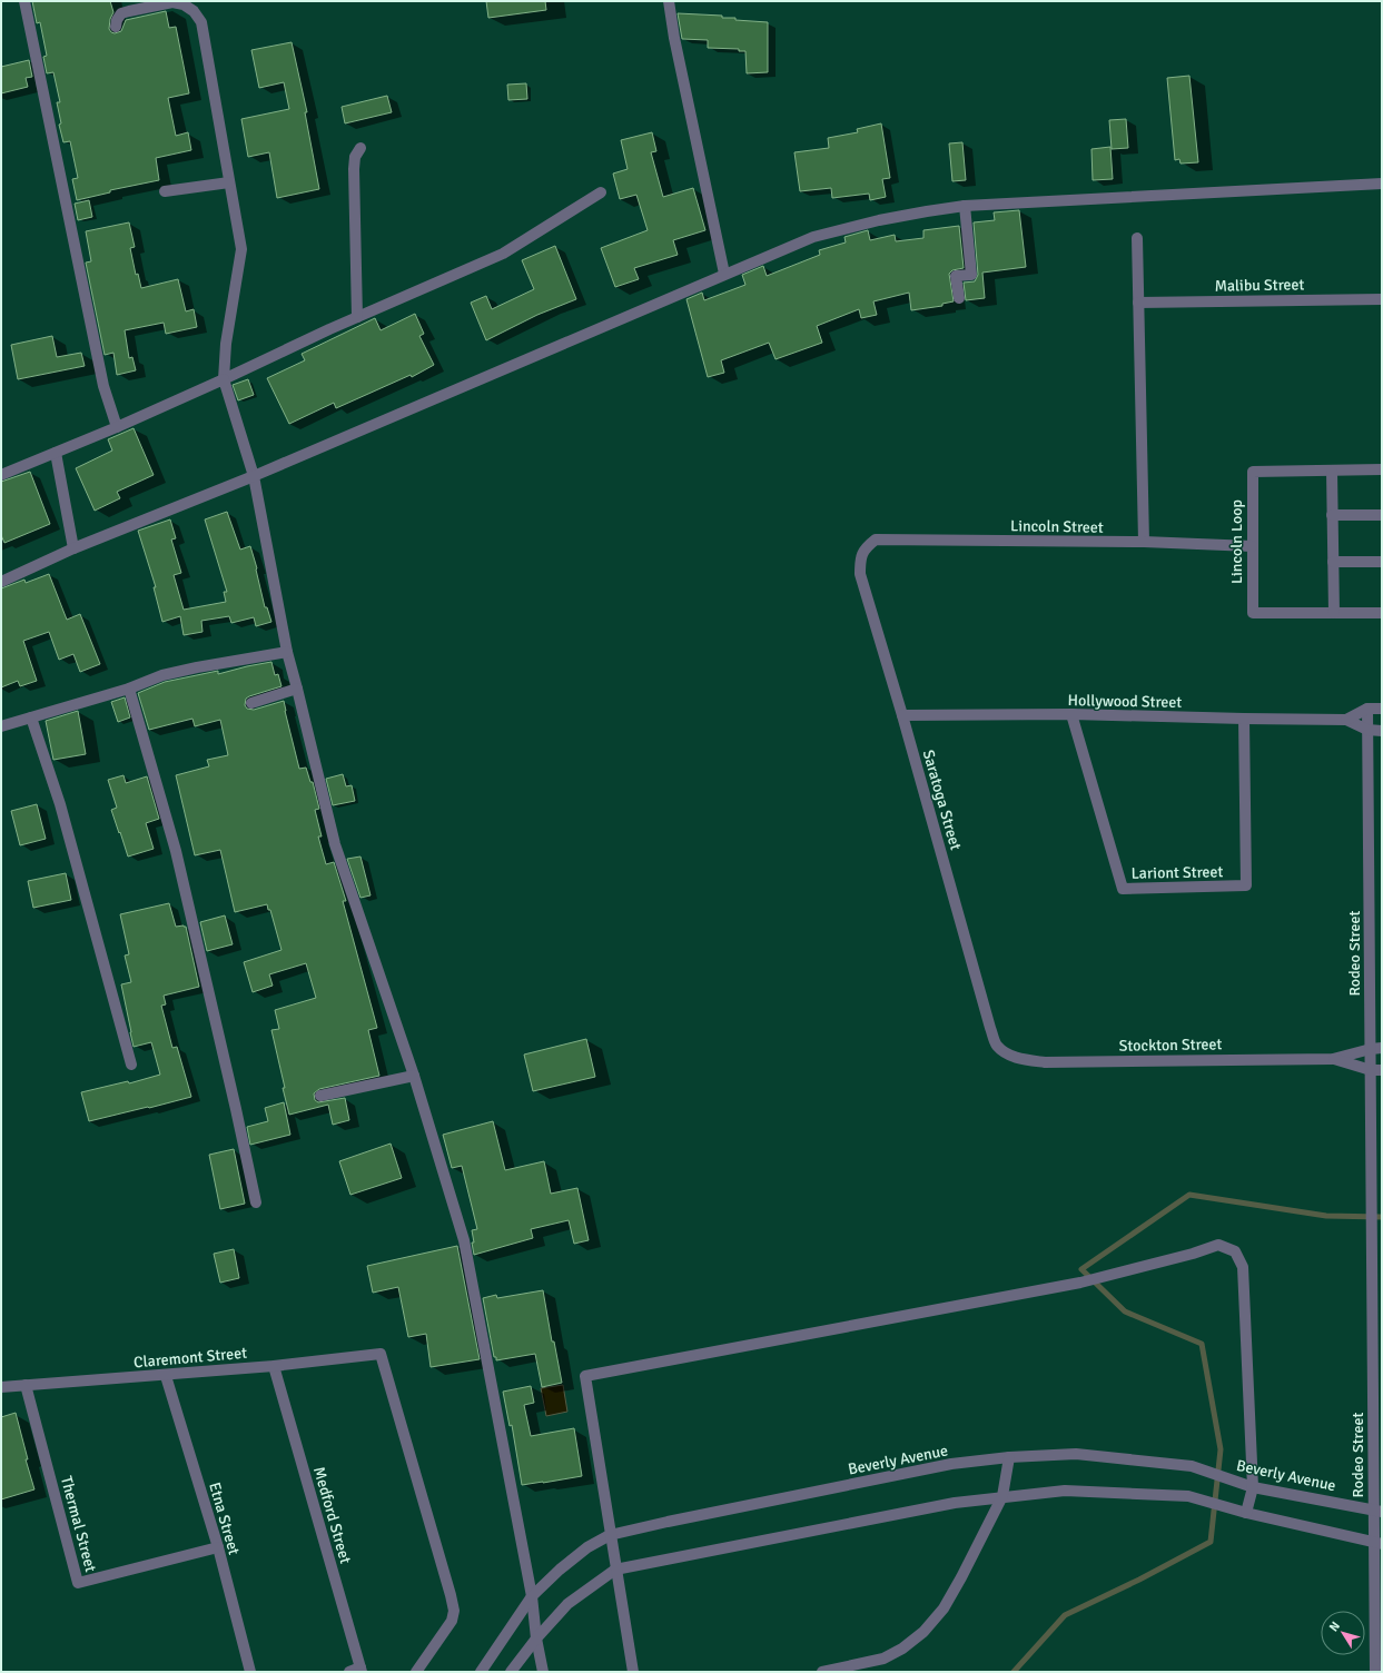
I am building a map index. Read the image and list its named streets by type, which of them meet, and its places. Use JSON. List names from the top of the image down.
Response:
{
  "streets": {
    "street": [
      "Malibu Street",
      "Lincoln Street",
      "Lincoln Loop",
      "Hollywood Street",
      "Saratoga Street",
      "Lariont Street",
      "Rodeo Street",
      "Stockton Street",
      "Claremont Street",
      "Beverly Avenue",
      "Medford Street",
      "Etna Street",
      "Thermal Street"
    ]
  },
  "crossings": [
    ["Lincoln Street", "Lincoln Loop"],
    ["Lincoln Street", "Saratoga Street"],
    ["Hollywood Street", "Saratoga Street"],
    ["Hollywood Street", "Lariont Street"],
    ["Saratoga Street", "Stockton Street"],
    ["Rodeo Street", "Beverly Avenue"],
    ["Claremont Street", "Medford Street"],
    ["Claremont Street", "Etna Street"],
    ["Claremont Street", "Thermal Street"],
    ["Etna Street", "Thermal Street"]
  ],
  "north": "top left"
}
